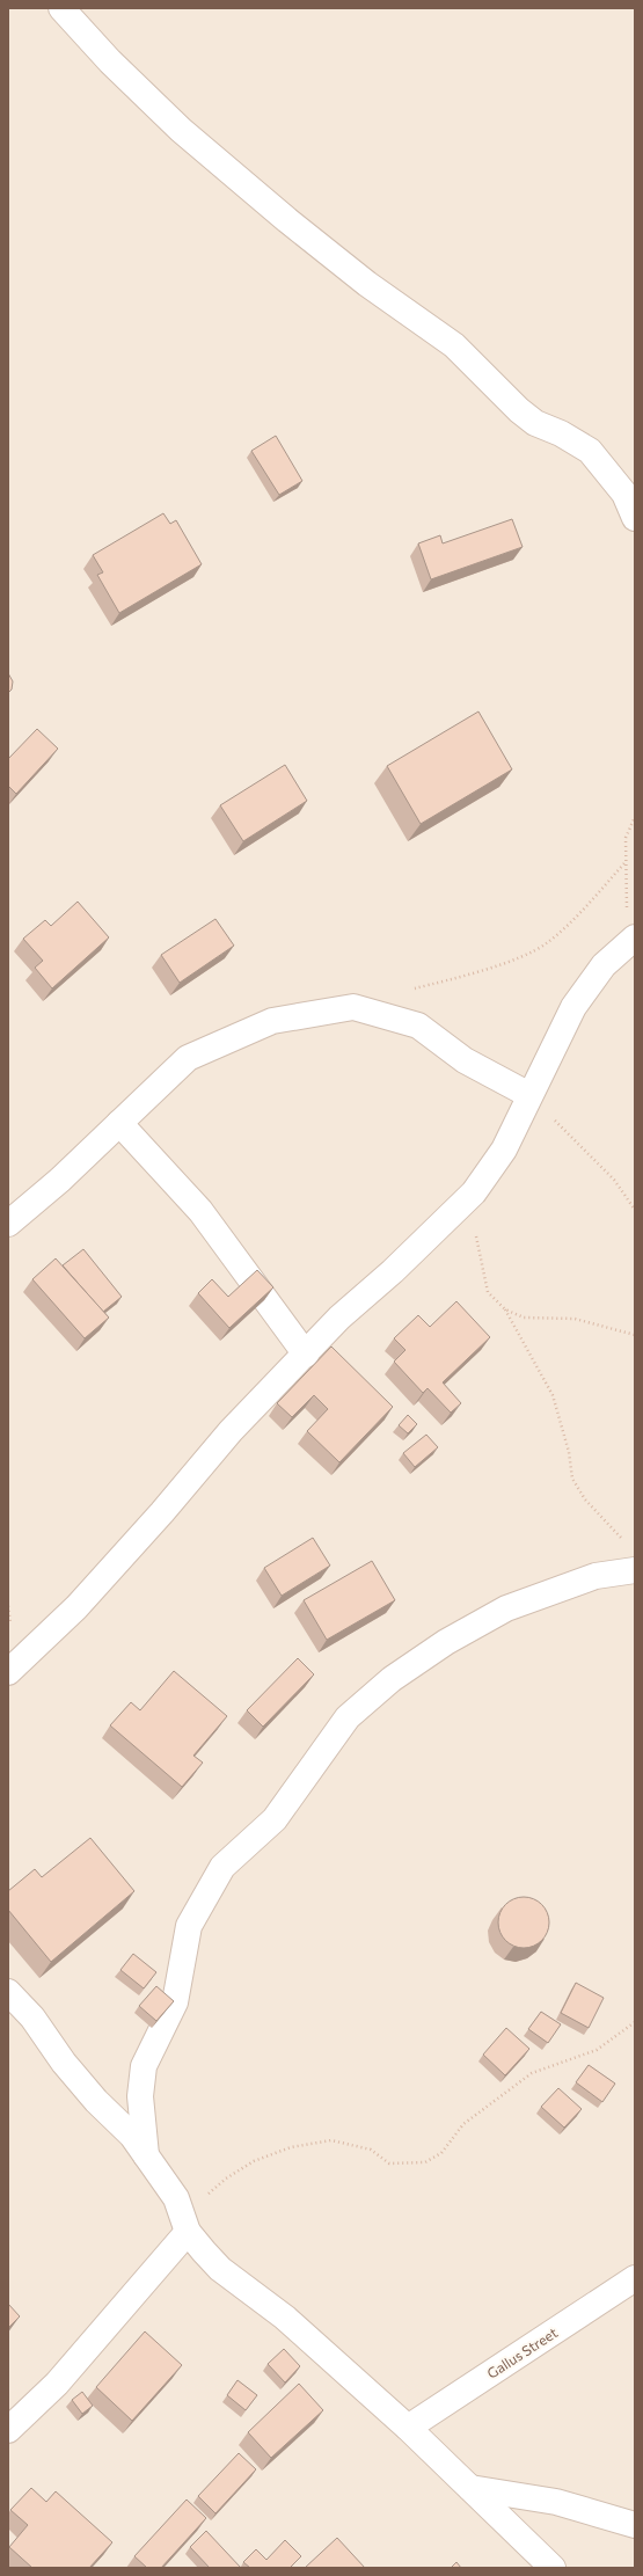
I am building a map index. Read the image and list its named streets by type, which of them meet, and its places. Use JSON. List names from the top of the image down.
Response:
{
  "streets": {
    "street": ["Gallus Street"]
  }
}
